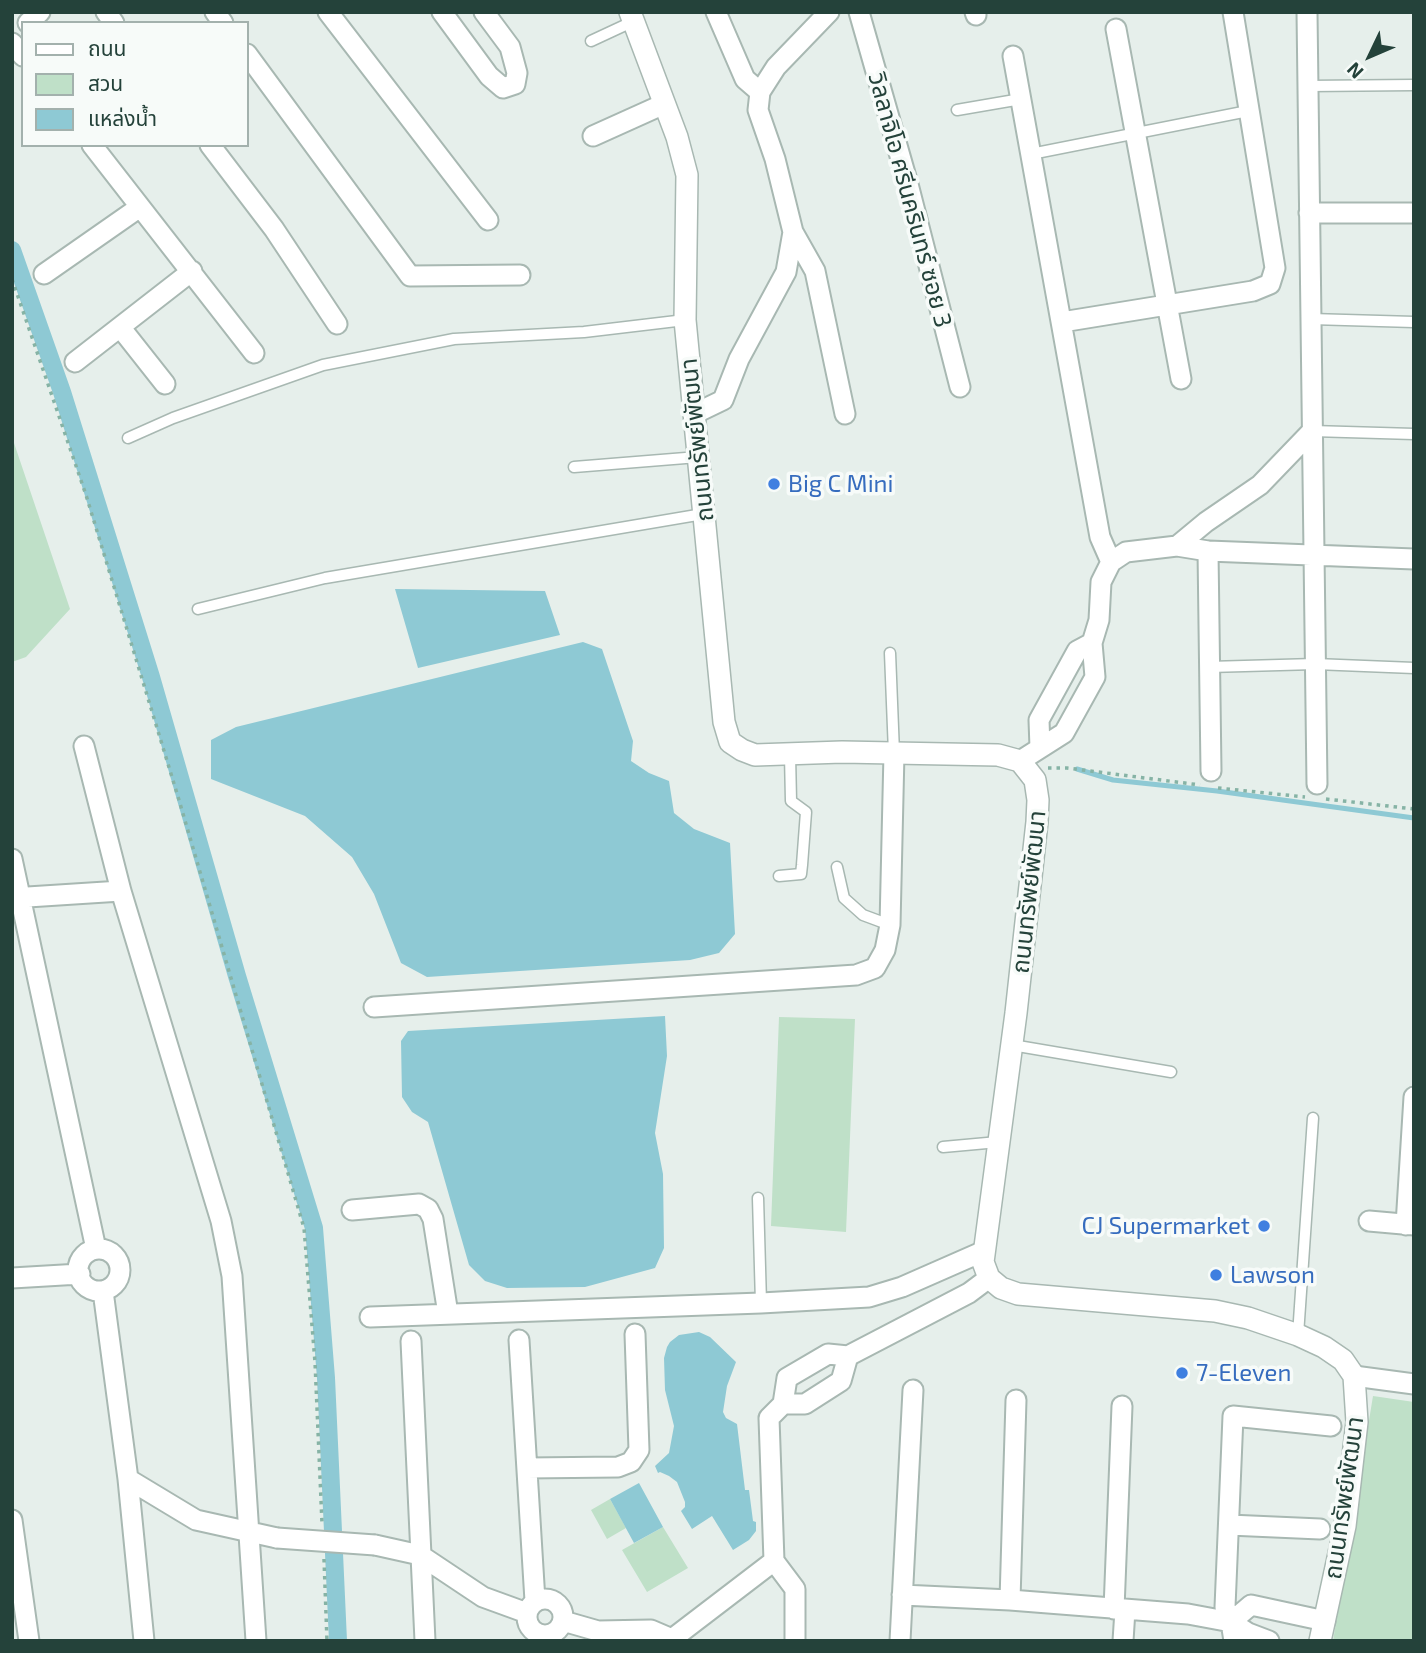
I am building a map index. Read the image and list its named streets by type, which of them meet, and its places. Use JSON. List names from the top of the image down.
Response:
{
  "streets": {
    "street": ["วิลลาจิโอ ศรีนครินทร์ ซอย 3", "ถนนทรัพย์พัฒนา"]
  },
  "places": [
    "Big C Mini",
    "CJ Supermarket",
    "Lawson",
    "7-Eleven"
  ],
  "legend": ["ถนน", "สวน", "แหล่งน้ำ"],
  "north": "bottom left"
}
